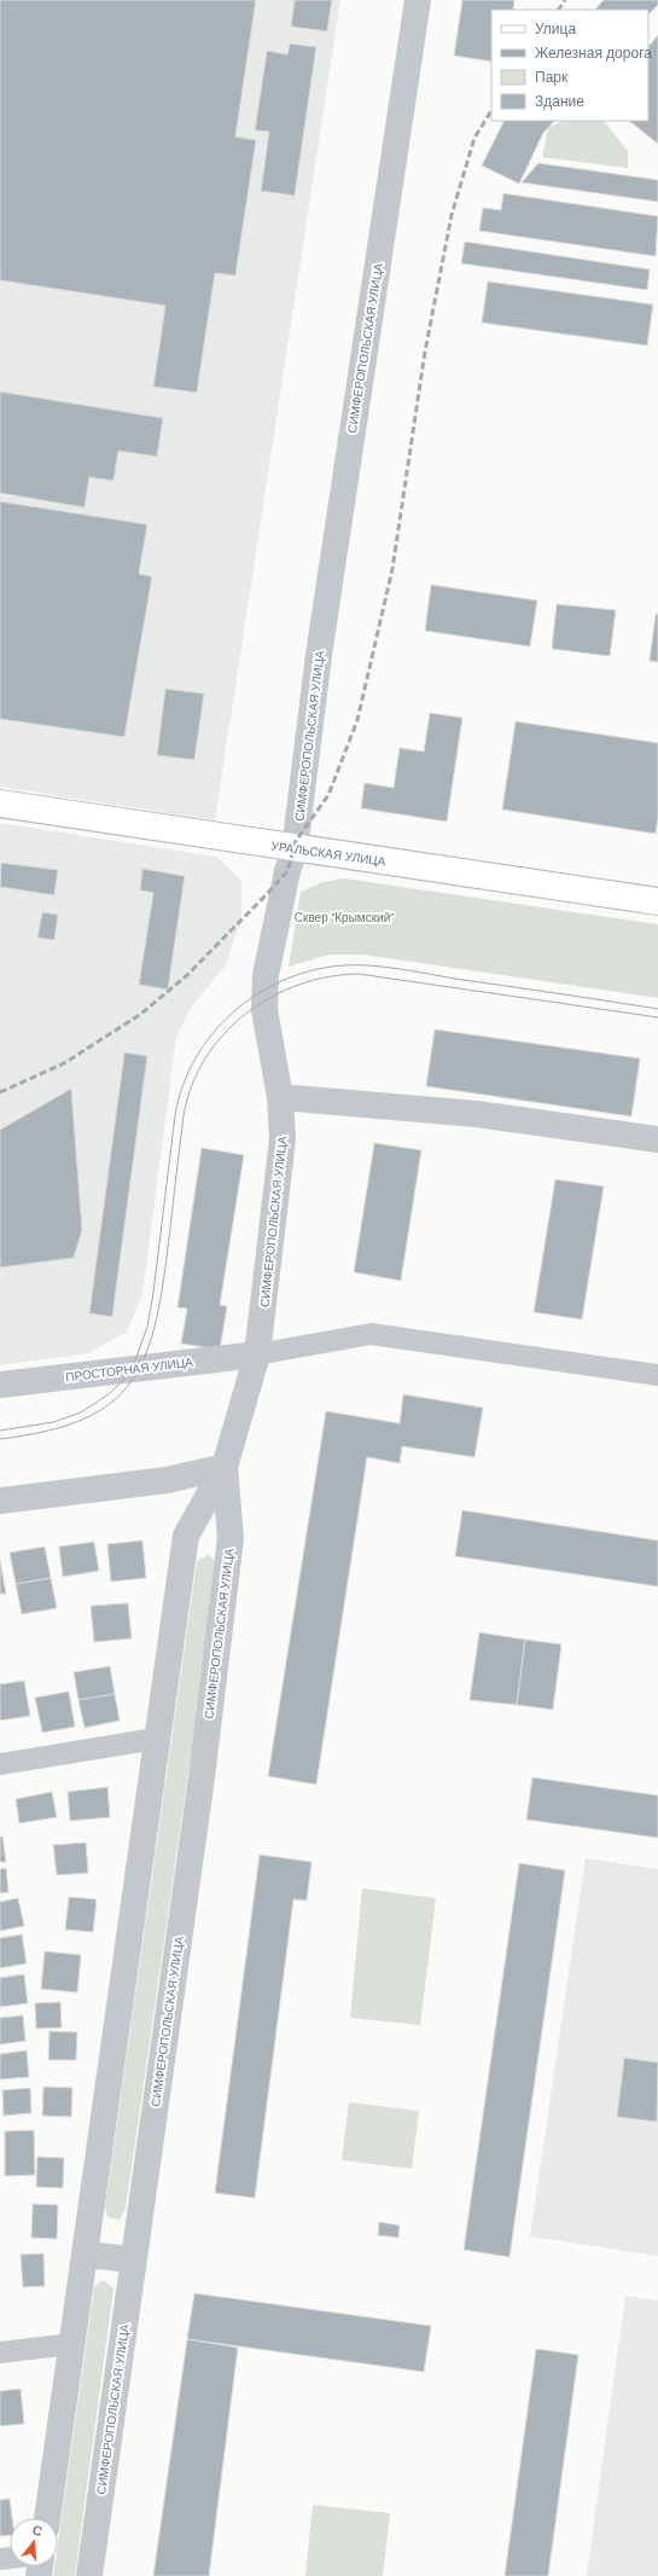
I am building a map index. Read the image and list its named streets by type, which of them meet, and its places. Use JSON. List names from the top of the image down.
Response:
{
  "streets": {
    "main road": ["УРАЛЬСКАЯ УЛИЦА"],
    "street": ["СИМФЕРОПОЛЬСКАЯ УЛИЦА", "ПРОСТОРНАЯ УЛИЦА"]
  },
  "crossings": [
    ["СИМФЕРОПОЛЬСКАЯ УЛИЦА", "УРАЛЬСКАЯ УЛИЦА"],
    ["СИМФЕРОПОЛЬСКАЯ УЛИЦА", "ПРОСТОРНАЯ УЛИЦА"]
  ],
  "parks": ["Сквер \"Крымский\""],
  "legend": [
    "Улица",
    "Железная дорога",
    "Парк",
    "Здание"
  ],
  "north": "top"
}
